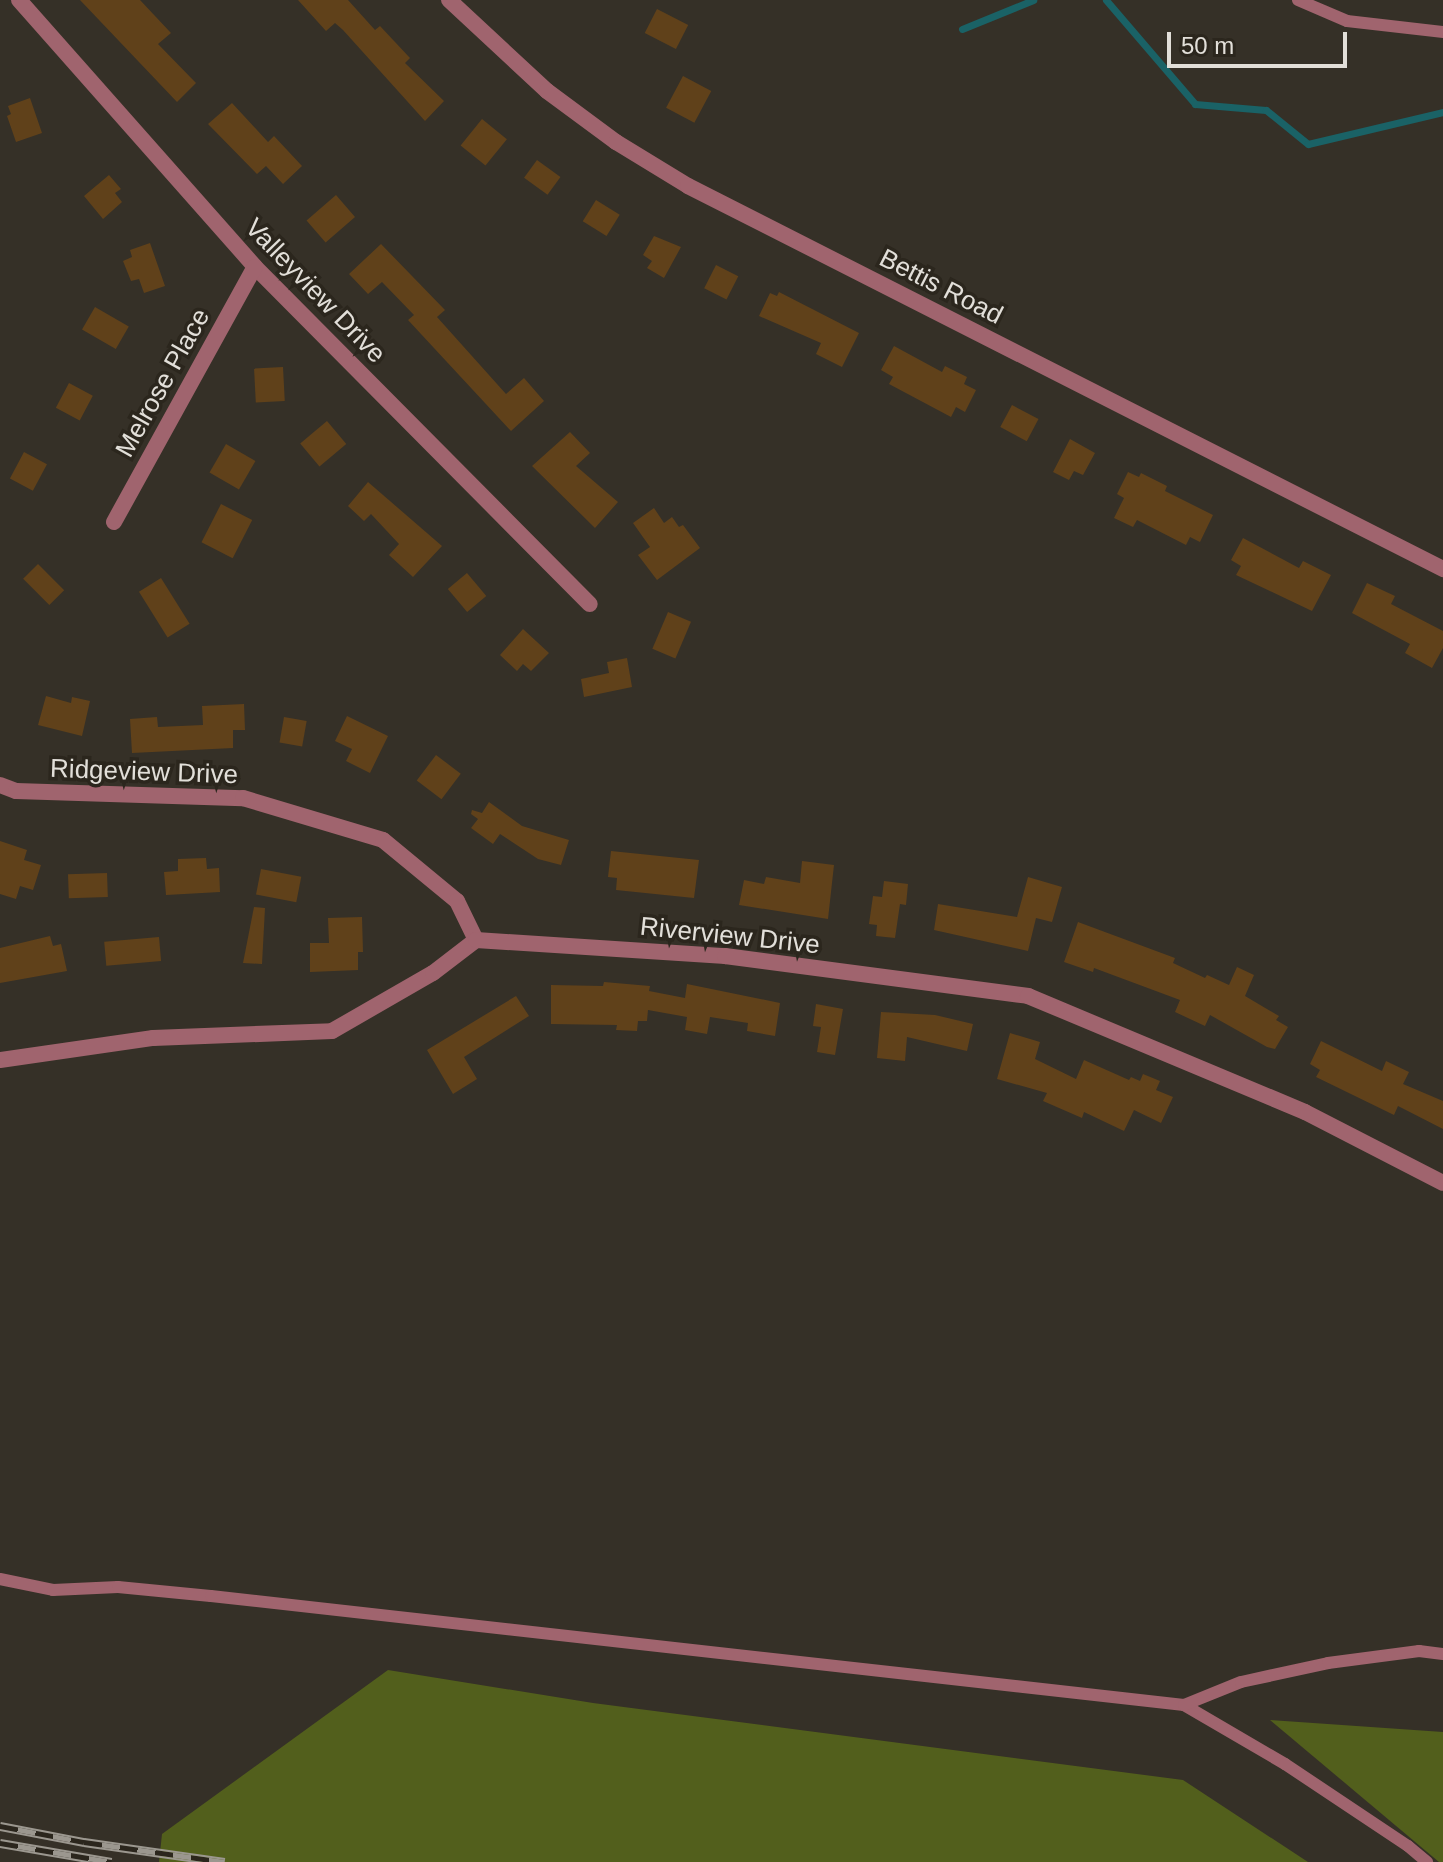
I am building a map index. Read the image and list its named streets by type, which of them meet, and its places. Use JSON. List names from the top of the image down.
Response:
{
  "streets": {
    "street": [
      "Bettis Road",
      "Valleyview Drive",
      "Melrose Place",
      "Ridgeview Drive",
      "Riverview Drive"
    ]
  },
  "crossings": [
    ["Valleyview Drive", "Melrose Place"],
    ["Ridgeview Drive", "Riverview Drive"]
  ],
  "scale_bar": "50 m"
}
